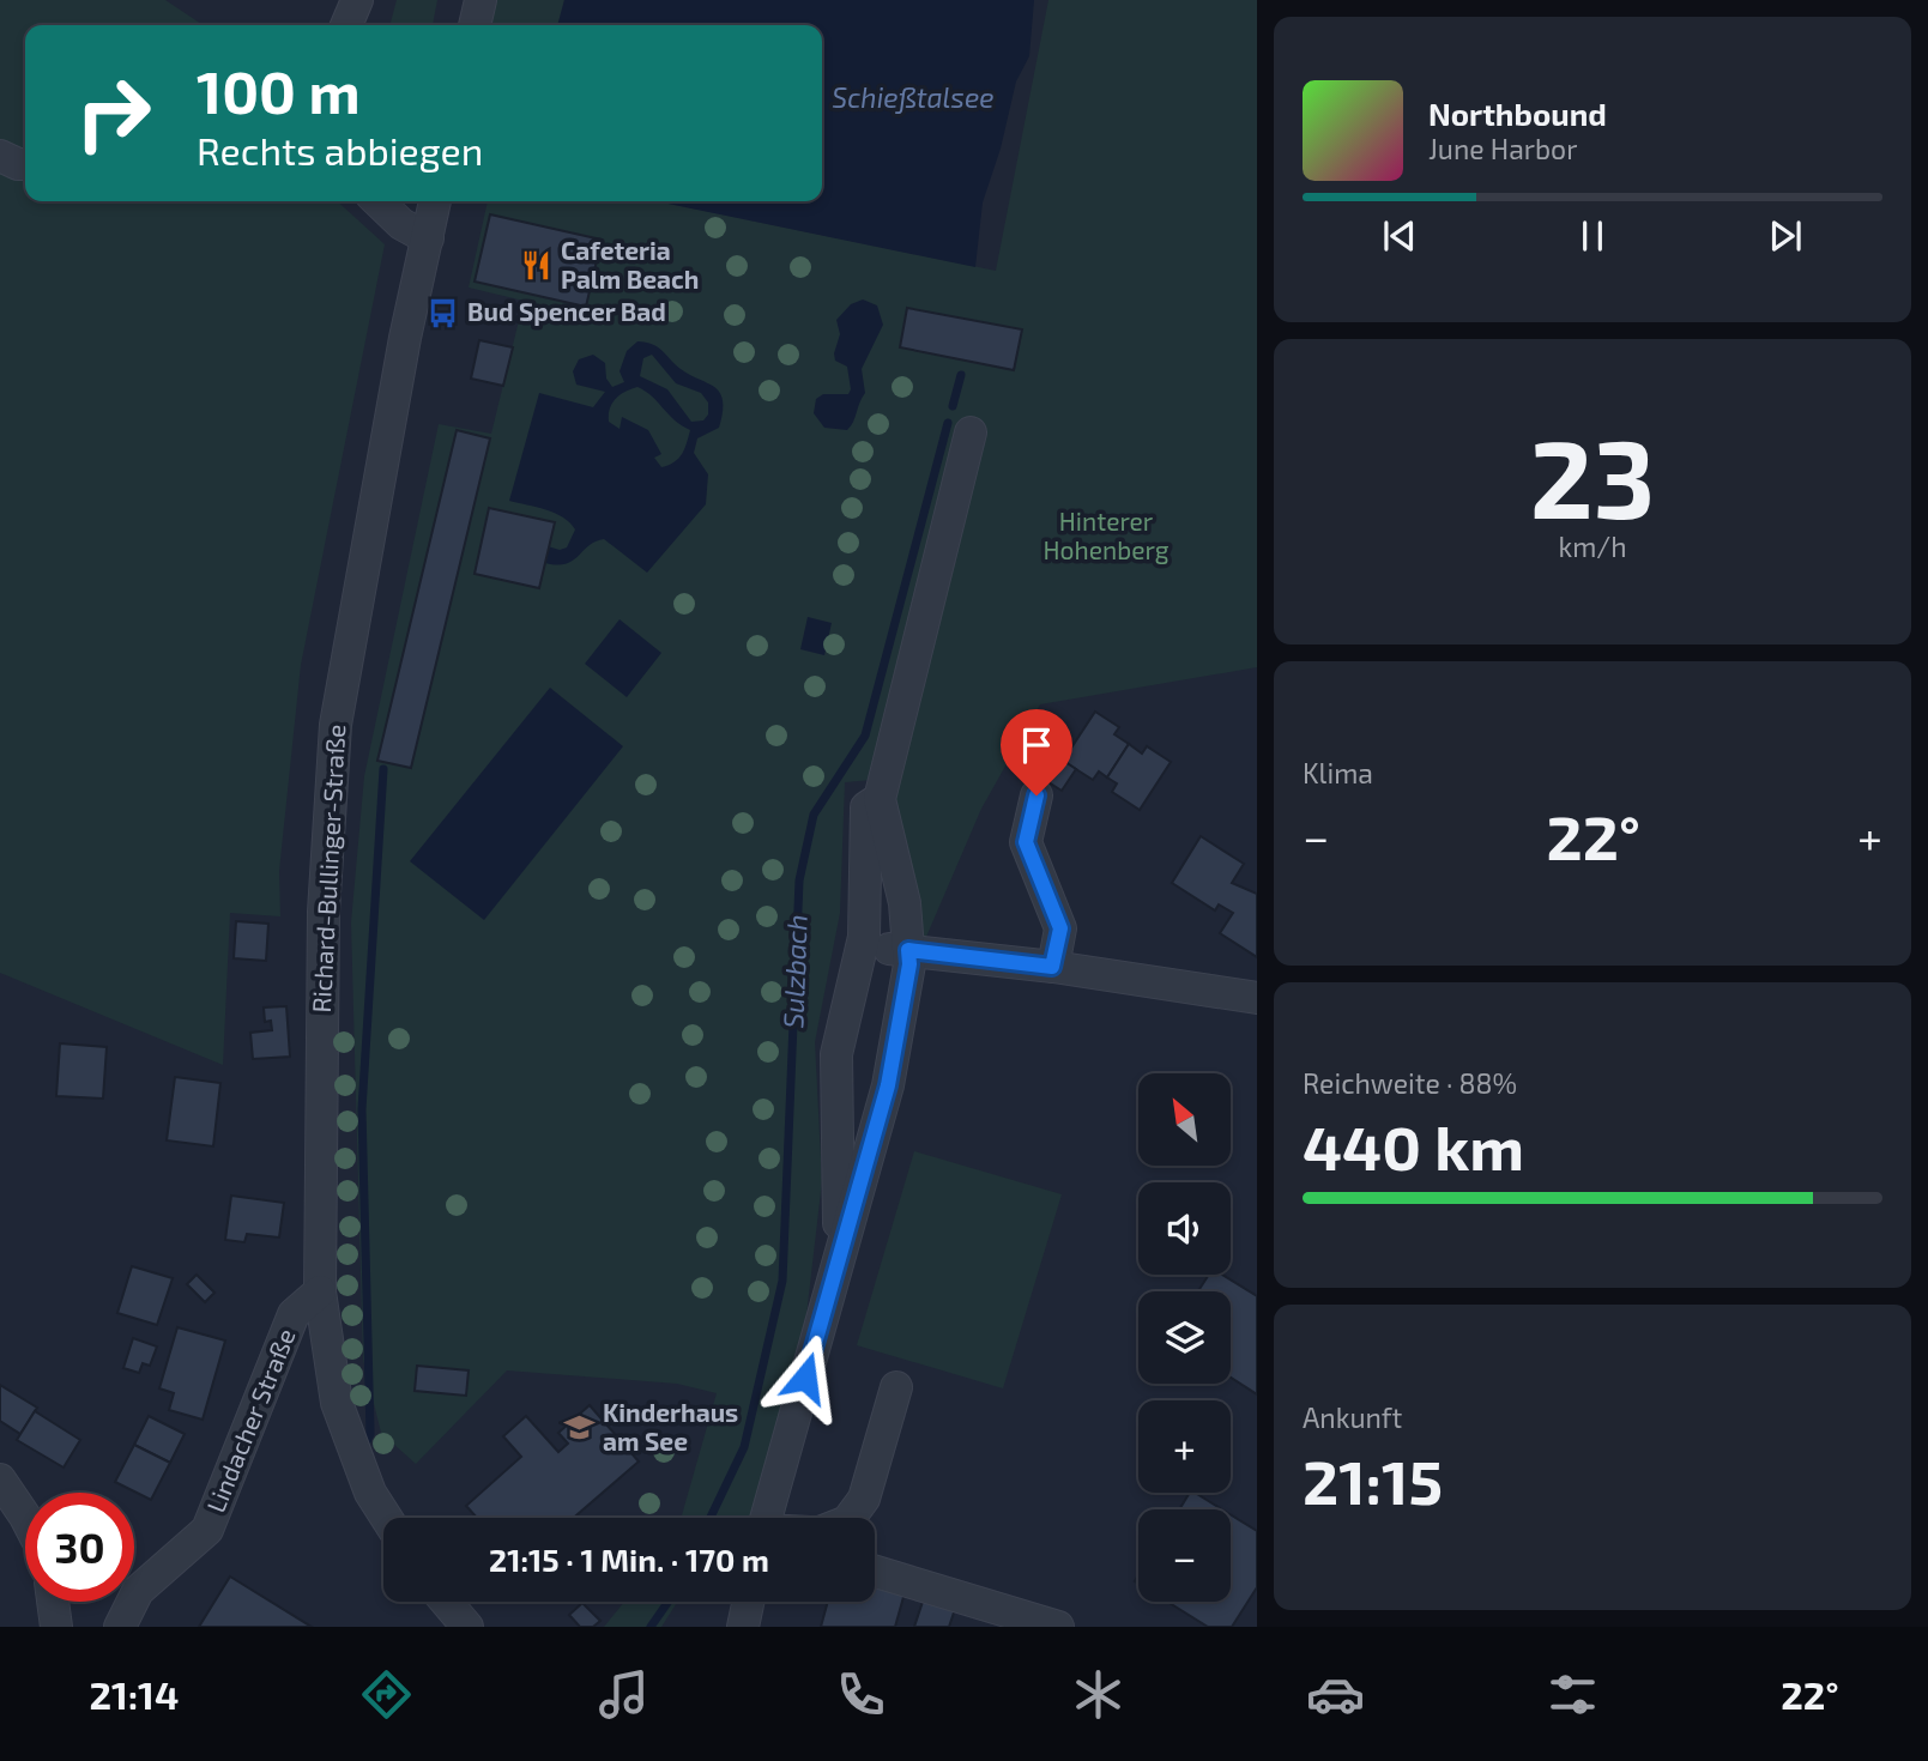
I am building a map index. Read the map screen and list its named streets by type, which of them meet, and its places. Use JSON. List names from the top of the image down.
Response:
{
  "streets": {
    "street": ["Richard-Bullinger-Straße", "Lindacher Straße"]
  },
  "crossings": [
    ["Richard-Bullinger-Straße", "Lindacher Straße"]
  ],
  "water": ["Schießtalsee", "Sulzbach"],
  "parks": ["Hinterer Hohenberg"],
  "places": {
    "restaurant": ["Cafeteria Palm Beach"],
    "bus stop": ["Bud Spencer Bad"],
    "school or university": ["Kinderhaus am See"]
  },
  "north": "top left",
  "page": {
    "turn": ["100 m", "Rechts abbiegen"],
    "song": ["Northbound", "June Harbor"],
    "tile": [
      ["23", "km/h"],
      "Klima",
      ["Reichweite · 88%", "440 km"],
      ["Ankunft", "21:15"]
    ],
    "heat": ["−", "22°", "+"],
    "map_buttons": ["+", "−"],
    "limit": "30",
    "trip": "21:15 · 1 Min. · 170 m",
    "tabs": ["21:14", "22°"]
  }
}
